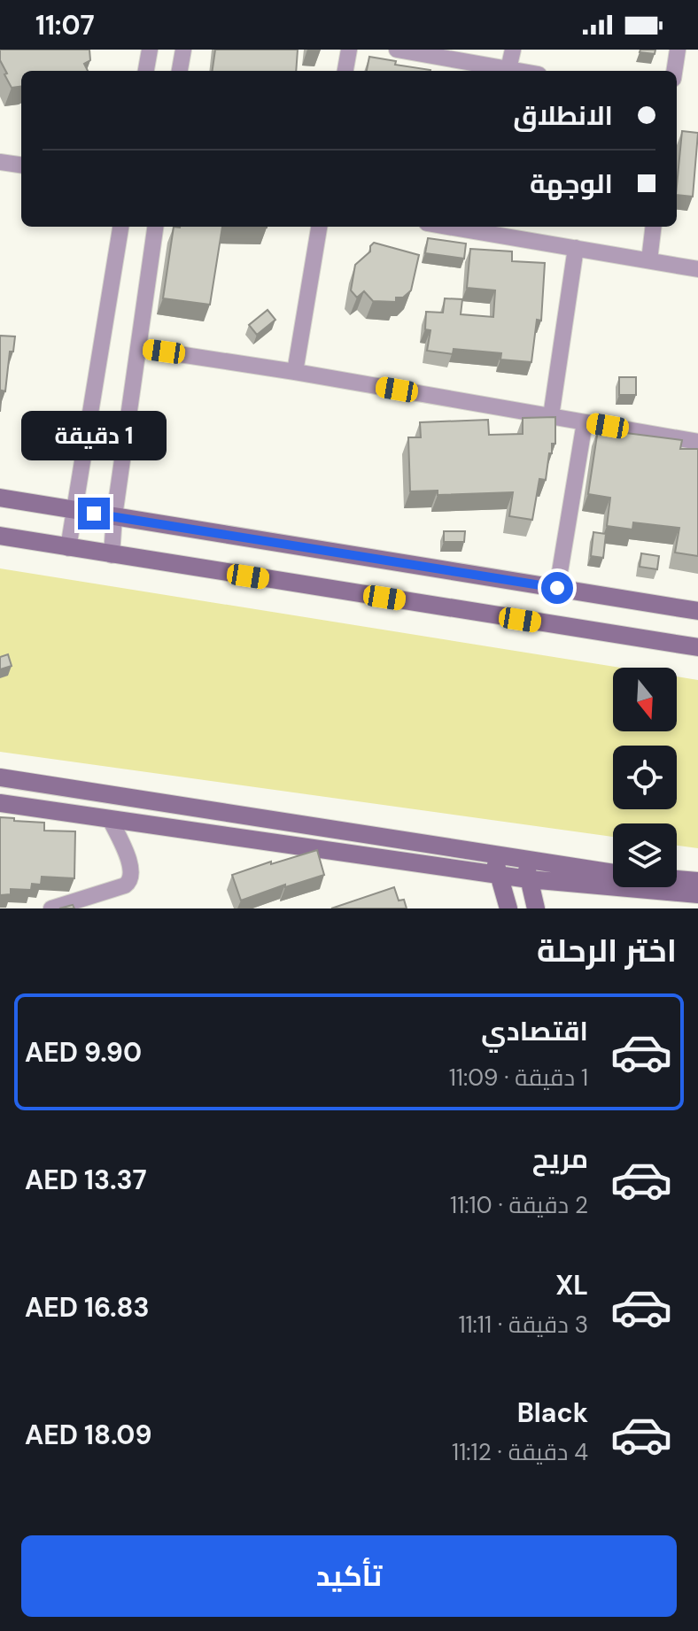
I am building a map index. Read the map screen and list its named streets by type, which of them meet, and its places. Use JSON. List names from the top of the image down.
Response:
{
  "north": "bottom",
  "page": {
    "status": "11:07",
    "banner": ["الانطلاق", "الوجهة"],
    "bubble": "1 دقيقة",
    "heading": "اختر الرحلة",
    "list": [
      {
        "name": "اقتصادي",
        "note": "1 دقيقة · 11:09",
        "value": "AED 9.90"
      },
      {
        "name": "مريح",
        "note": "2 دقيقة · 11:10",
        "value": "AED 13.37"
      },
      {
        "name": "XL",
        "note": "3 دقيقة · 11:11",
        "value": "AED 16.83"
      },
      {
        "name": "Black",
        "note": "4 دقيقة · 11:12",
        "value": "AED 18.09"
      }
    ],
    "buttons": "تأكيد"
  }
}
